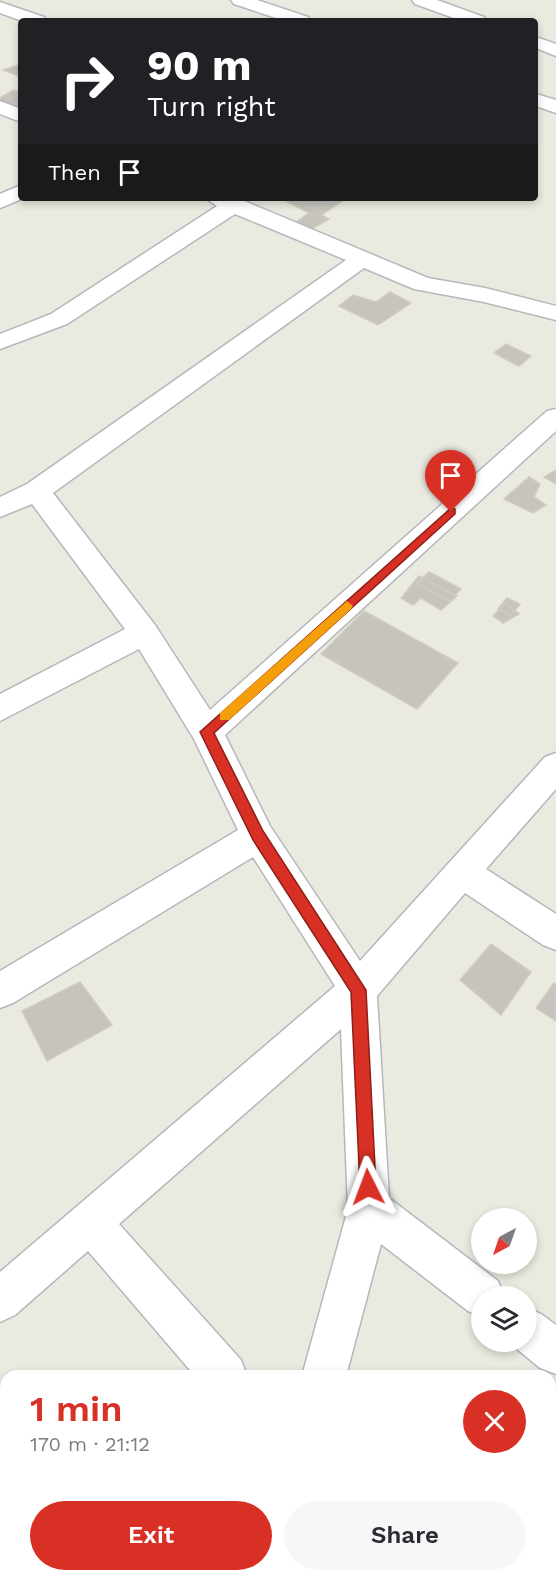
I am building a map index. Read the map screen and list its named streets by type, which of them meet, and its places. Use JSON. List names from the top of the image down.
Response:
{
  "north": "bottom left",
  "page": {
    "turn": ["90 m", "Turn right"],
    "then": "Then",
    "heading": ["1 min", "170 m · 21:12"],
    "buttons": ["Exit", "Share"]
  }
}
